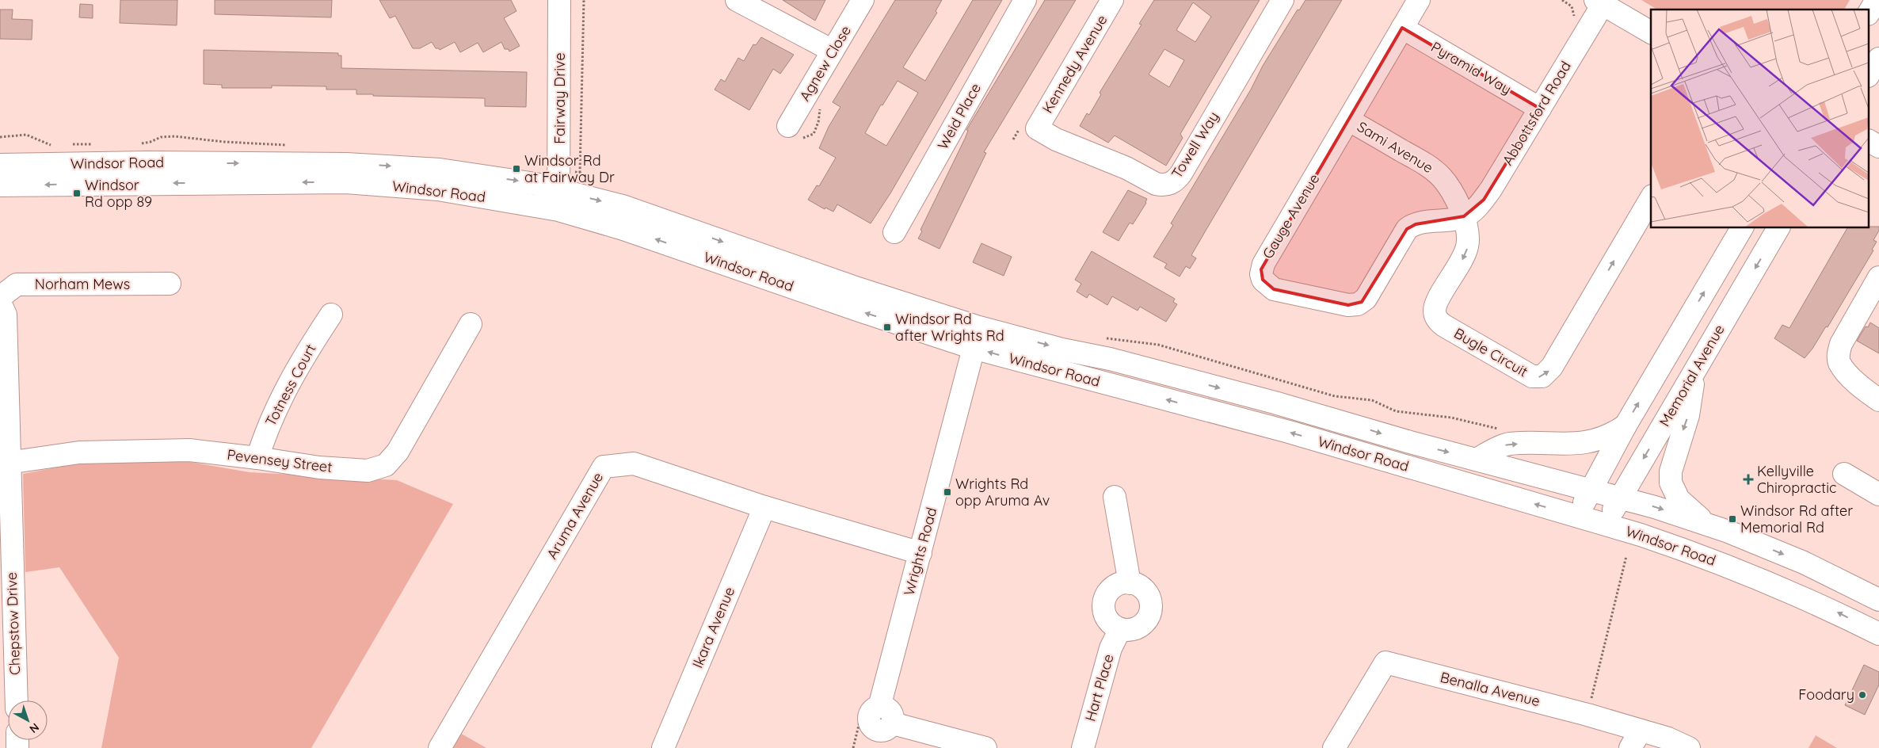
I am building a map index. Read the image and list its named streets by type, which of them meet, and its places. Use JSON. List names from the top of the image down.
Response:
{
  "streets": {
    "street": [
      "Agnew Close",
      "Kennedy Avenue",
      "Pyramid Way",
      "Fairway Drive",
      "Abbottsford Road",
      "Weid Place",
      "Towell Way",
      "Sami Avenue",
      "Windsor Road",
      "Gauge Avenue",
      "Norham Mews",
      "Bugle Circuit",
      "Memorial Avenue",
      "Totness Court",
      "Pevensey Street",
      "Aruma Avenue",
      "Wrights Road",
      "Chepstow Drive",
      "Ikara Avenue",
      "Hart Place",
      "Benalla Avenue"
    ]
  },
  "crossings": [
    ["Kennedy Avenue", "Towell Way"],
    ["Pyramid Way", "Abbottsford Road"],
    ["Pyramid Way", "Gauge Avenue"],
    ["Fairway Drive", "Windsor Road"],
    ["Abbottsford Road", "Sami Avenue"],
    ["Abbottsford Road", "Gauge Avenue"],
    ["Abbottsford Road", "Bugle Circuit"],
    ["Sami Avenue", "Gauge Avenue"],
    ["Sami Avenue", "Bugle Circuit"],
    ["Windsor Road", "Memorial Avenue"],
    ["Windsor Road", "Wrights Road"],
    ["Gauge Avenue", "Bugle Circuit"],
    ["Totness Court", "Pevensey Street"],
    ["Pevensey Street", "Chepstow Drive"],
    ["Aruma Avenue", "Wrights Road"],
    ["Aruma Avenue", "Ikara Avenue"]
  ],
  "places": {
    "transit": [
      "Windsor Rd at Fairway Dr",
      "Windsor Rd opp 89",
      "Windsor Rd after Wrights Rd",
      "Wrights Rd opp Aruma Av",
      "Windsor Rd after Memorial Rd"
    ],
    "health": ["Kellyville Chiropractic"],
    "other": ["Foodary"]
  },
  "north": "bottom right"
}
